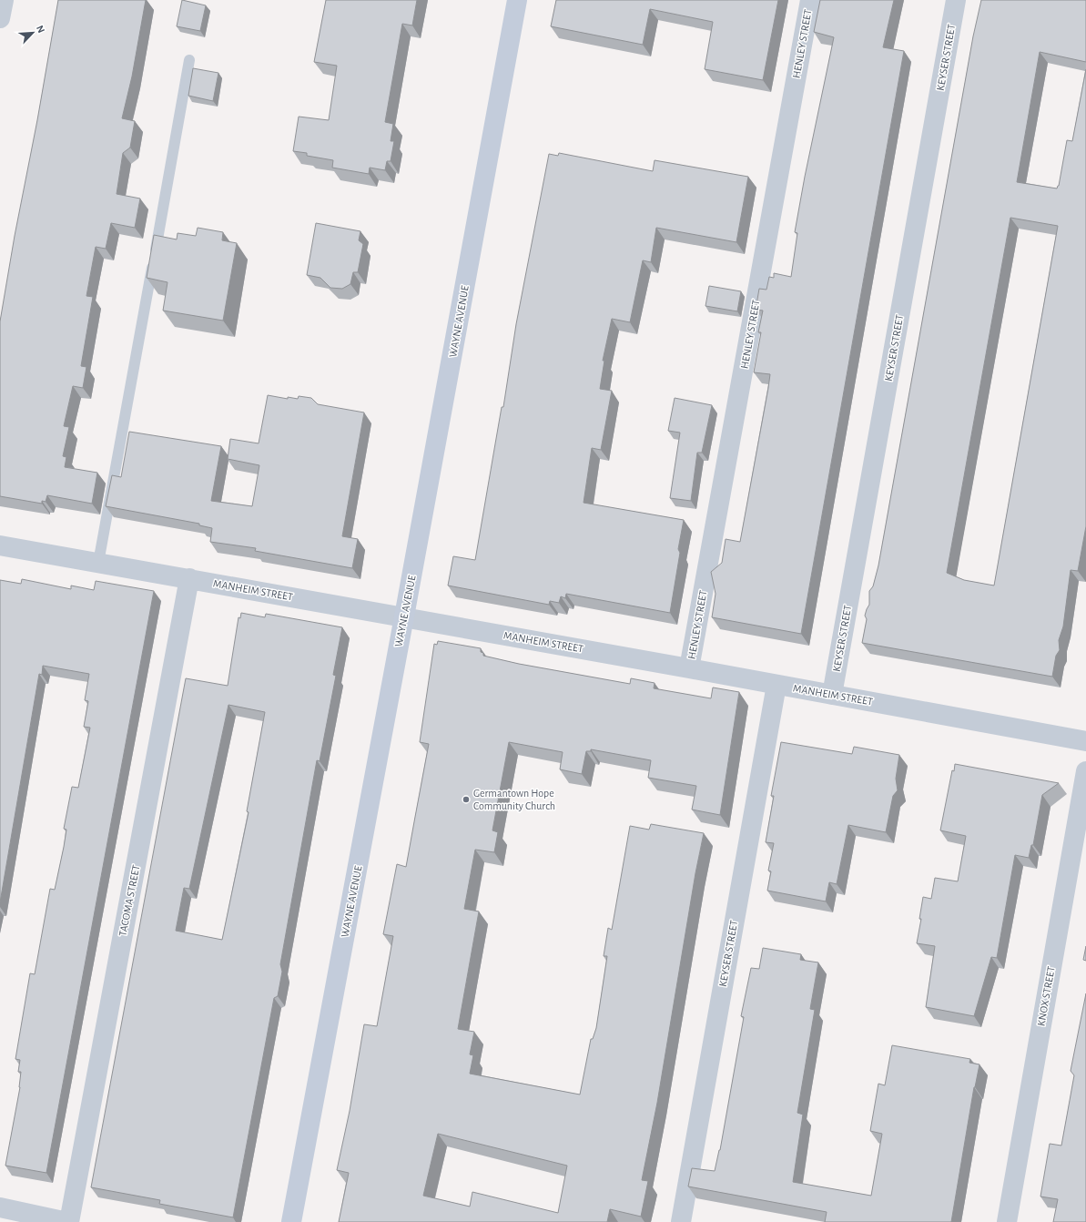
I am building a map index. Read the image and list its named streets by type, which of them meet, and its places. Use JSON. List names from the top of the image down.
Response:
{
  "streets": {
    "main road": ["WAYNE AVENUE"],
    "street": [
      "HENLEY STREET",
      "KEYSER STREET",
      "MANHEIM STREET",
      "TACOMA STREET",
      "KNOX STREET"
    ]
  },
  "crossings": [
    ["HENLEY STREET", "MANHEIM STREET"],
    ["KEYSER STREET", "MANHEIM STREET"],
    ["WAYNE AVENUE", "MANHEIM STREET"],
    ["MANHEIM STREET", "TACOMA STREET"]
  ],
  "places": ["Germantown Hope Community Church"],
  "north": "top right"
}
